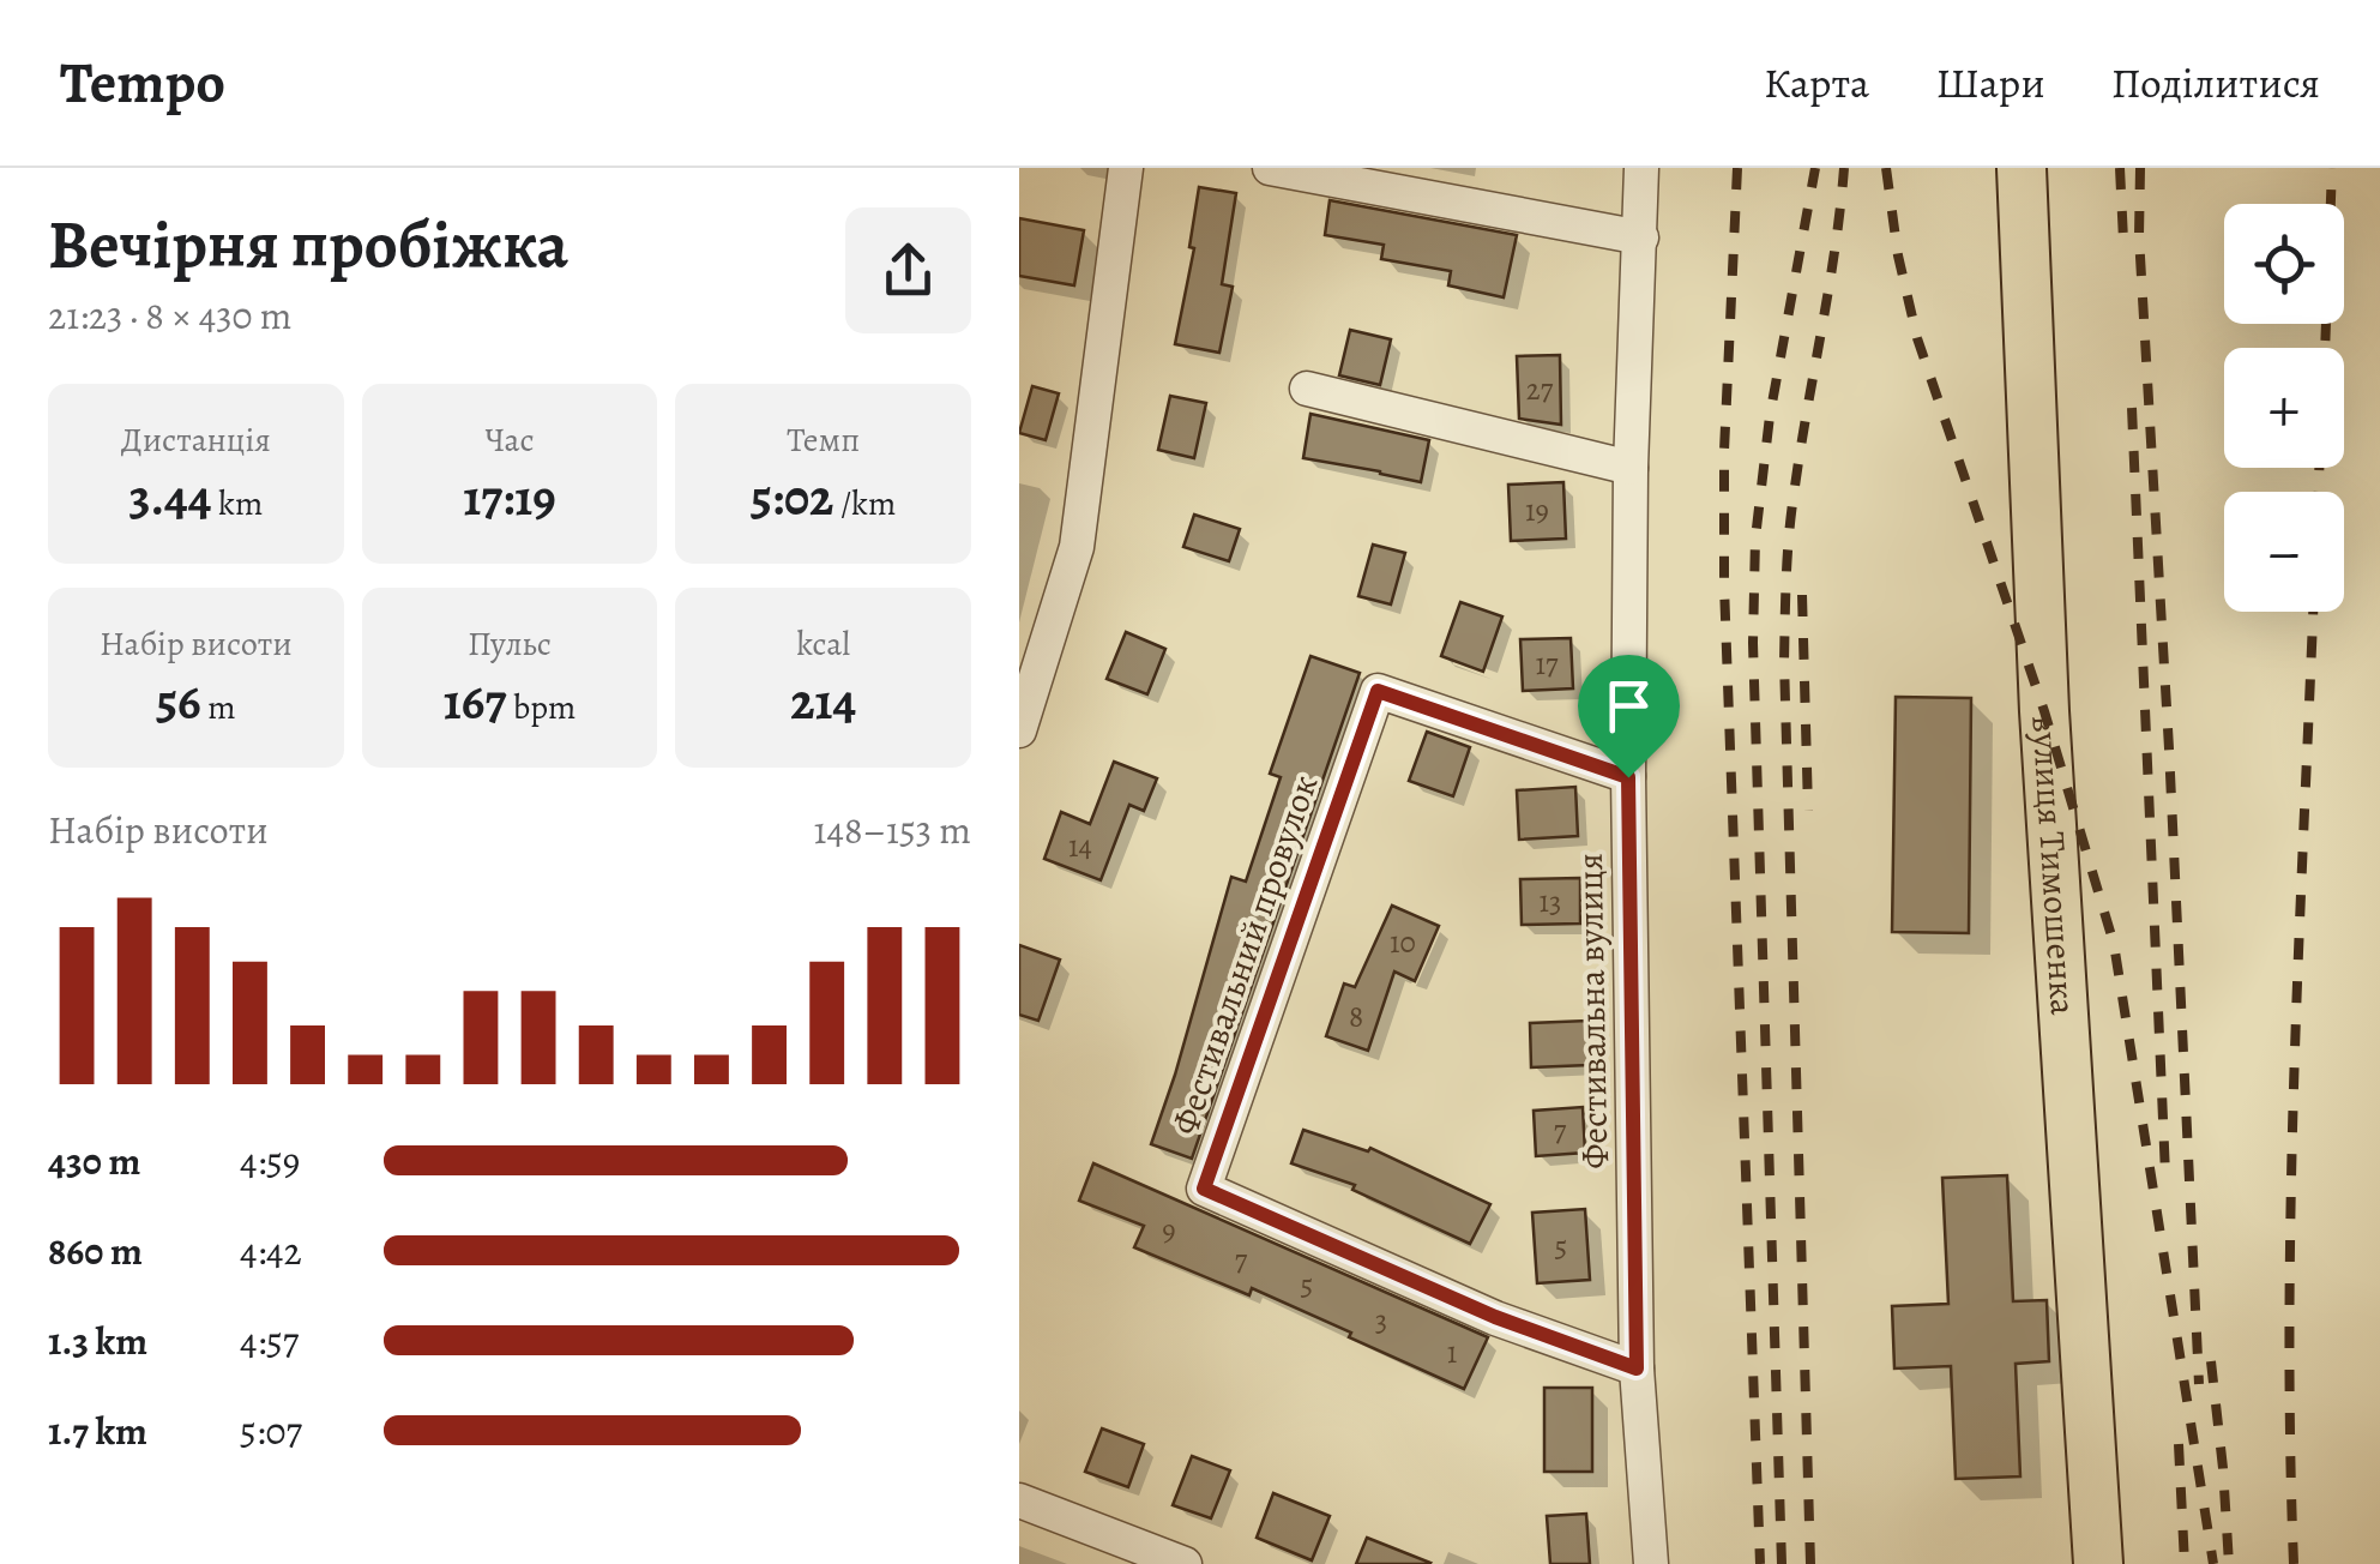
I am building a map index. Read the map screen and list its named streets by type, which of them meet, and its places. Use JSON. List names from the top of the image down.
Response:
{
  "streets": {
    "highway": ["вулиця Тимошенка"],
    "street": ["Фестивальний провулок", "Фестивальна вулиця"]
  },
  "crossings": [
    ["Фестивальний провулок", "Фестивальна вулиця"]
  ],
  "house_numbers": [
    "27",
    "19",
    "17",
    "14",
    "13",
    "10",
    "8",
    "7",
    "9",
    "5",
    "7",
    "5",
    "3",
    "1"
  ],
  "page": {
    "header": "Tempo",
    "nav": ["Карта", "Шари", "Поділитися"],
    "heading": ["Вечірня пробіжка", "21:23 · 8 × 430 m"],
    "map_buttons": ["+", "−"],
    "stats": [
      ["Дистанція", "3.44 km"],
      ["Час", "17:19"],
      ["Темп", "5:02 /km"],
      ["Набір висоти", "56 m"],
      ["Пульс", "167 bpm"],
      ["kcal", "214"]
    ],
    "chart": ["Набір висоти", "148–153 m"],
    "list": [
      {
        "name": "430 m",
        "note": "4:59"
      },
      {
        "name": "860 m",
        "note": "4:42"
      },
      {
        "name": "1.3 km",
        "note": "4:57"
      },
      {
        "name": "1.7 km",
        "note": "5:07"
      }
    ]
  }
}
